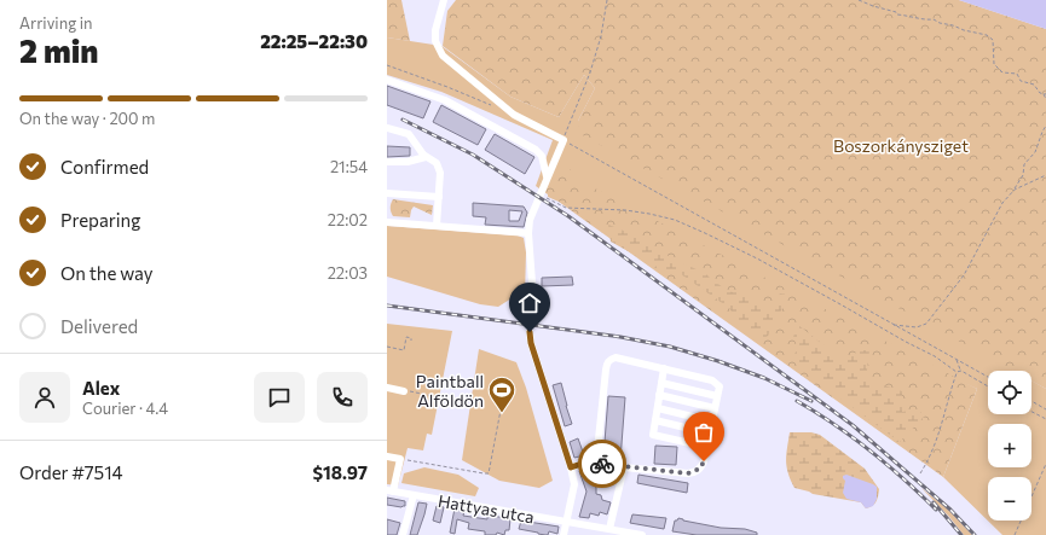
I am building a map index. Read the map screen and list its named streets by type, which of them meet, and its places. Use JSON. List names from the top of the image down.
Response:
{
  "streets": {
    "street": ["Hattyas utca"]
  },
  "parks": ["Boszorkánysziget"],
  "places": {
    "sports": ["Paintball Alföldön"]
  },
  "page": {
    "heading": ["2 min", "Arriving in", "22:25–22:30"],
    "panel": [
      "Alex",
      "Courier · 4.4",
      "Order #7514",
      "$18.97"
    ],
    "bar": "On the way · 200 m",
    "list": [
      ["Confirmed", "21:54"],
      ["Preparing", "22:02"],
      ["On the way", "22:03"],
      "Delivered"
    ],
    "map_buttons": ["+", "−"]
  }
}
